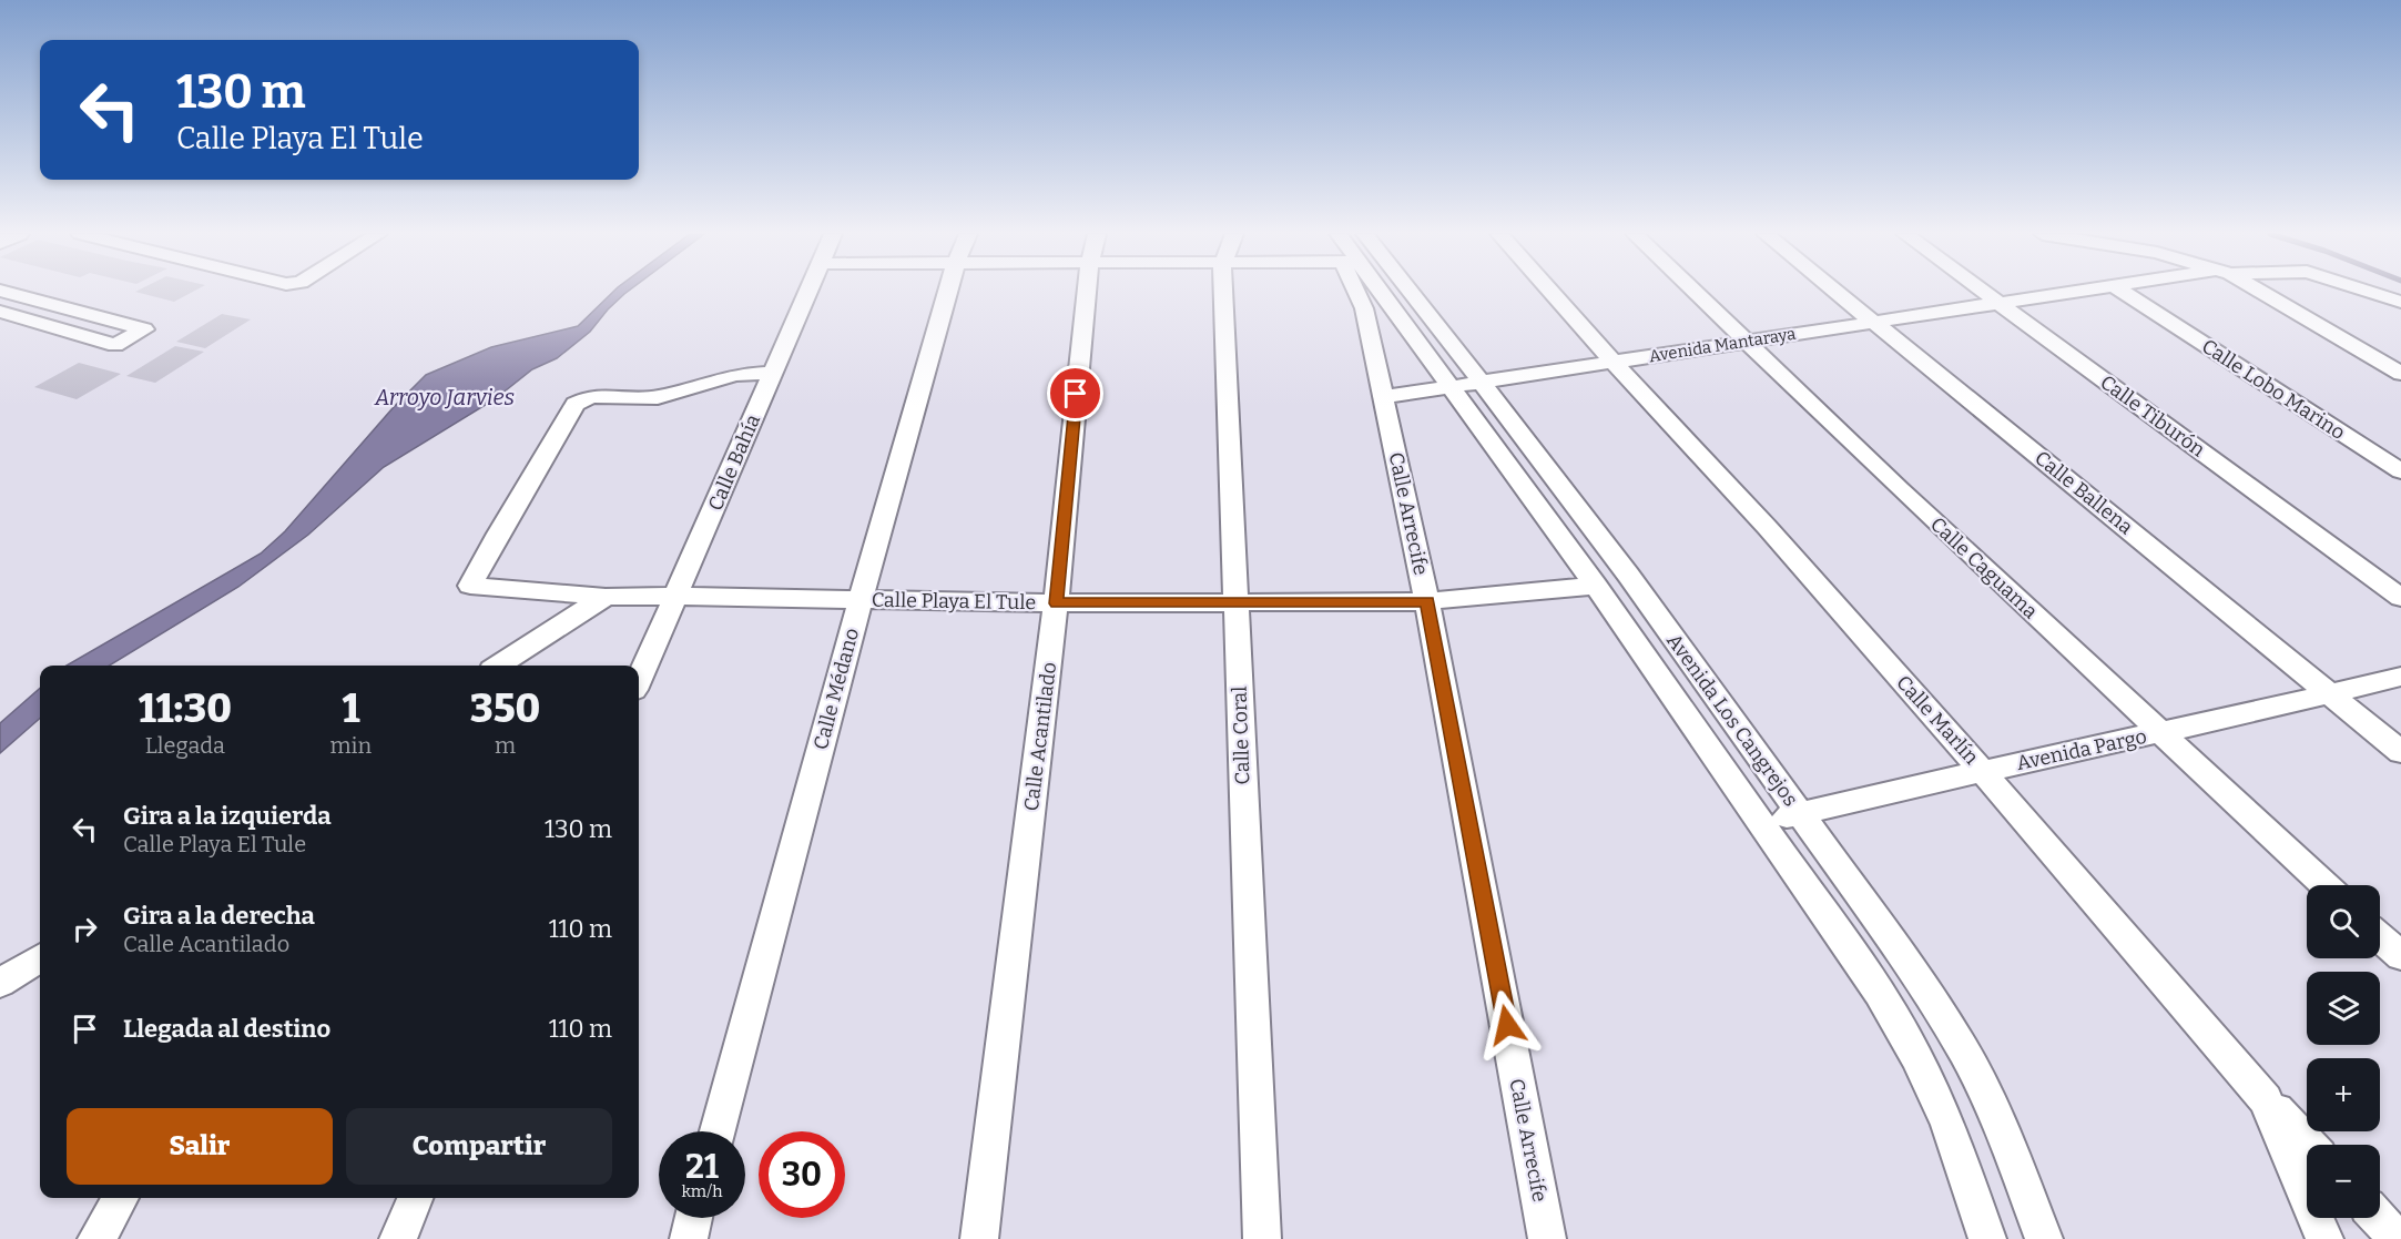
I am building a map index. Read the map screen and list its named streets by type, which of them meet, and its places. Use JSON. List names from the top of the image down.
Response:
{
  "streets": {
    "street": [
      "Avenida Mantaraya",
      "Calle Lobo Marino",
      "Calle Tiburón",
      "Calle Bahía",
      "Calle Ballena",
      "Calle Arrecife",
      "Calle Caguama",
      "Calle Playa El Tule",
      "Calle Médano",
      "Avenida Los Cangrejos",
      "Calle Marlín",
      "Calle Coral",
      "Calle Acantilado",
      "Avenida Pargo"
    ]
  },
  "crossings": [
    ["Avenida Mantaraya", "Calle Tiburón"],
    ["Avenida Mantaraya", "Calle Ballena"],
    ["Avenida Mantaraya", "Calle Arrecife"],
    ["Avenida Mantaraya", "Calle Caguama"],
    ["Avenida Mantaraya", "Avenida Los Cangrejos"],
    ["Avenida Mantaraya", "Calle Marlín"],
    ["Calle Bahía", "Calle Playa El Tule"],
    ["Calle Ballena", "Avenida Pargo"],
    ["Calle Arrecife", "Calle Playa El Tule"],
    ["Calle Caguama", "Avenida Pargo"],
    ["Calle Playa El Tule", "Calle Médano"],
    ["Calle Playa El Tule", "Avenida Los Cangrejos"],
    ["Calle Playa El Tule", "Calle Coral"],
    ["Calle Playa El Tule", "Calle Acantilado"],
    ["Avenida Los Cangrejos", "Avenida Pargo"],
    ["Calle Marlín", "Avenida Pargo"]
  ],
  "water": ["Arroyo Jarvies"],
  "page": {
    "turn": ["130 m", "Calle Playa El Tule"],
    "eta": [
      "11:30",
      "Llegada",
      "1",
      "min",
      "350",
      "m"
    ],
    "list": [
      {
        "name": "Gira a la izquierda",
        "note": "Calle Playa El Tule",
        "value": "130 m"
      },
      {
        "name": "Gira a la derecha",
        "note": "Calle Acantilado",
        "value": "110 m"
      },
      {
        "name": "Llegada al destino",
        "value": "110 m"
      }
    ],
    "map_buttons": ["+", "−"],
    "buttons": ["Salir", "Compartir"],
    "speed": "21 km/h",
    "limit": "30"
  }
}
